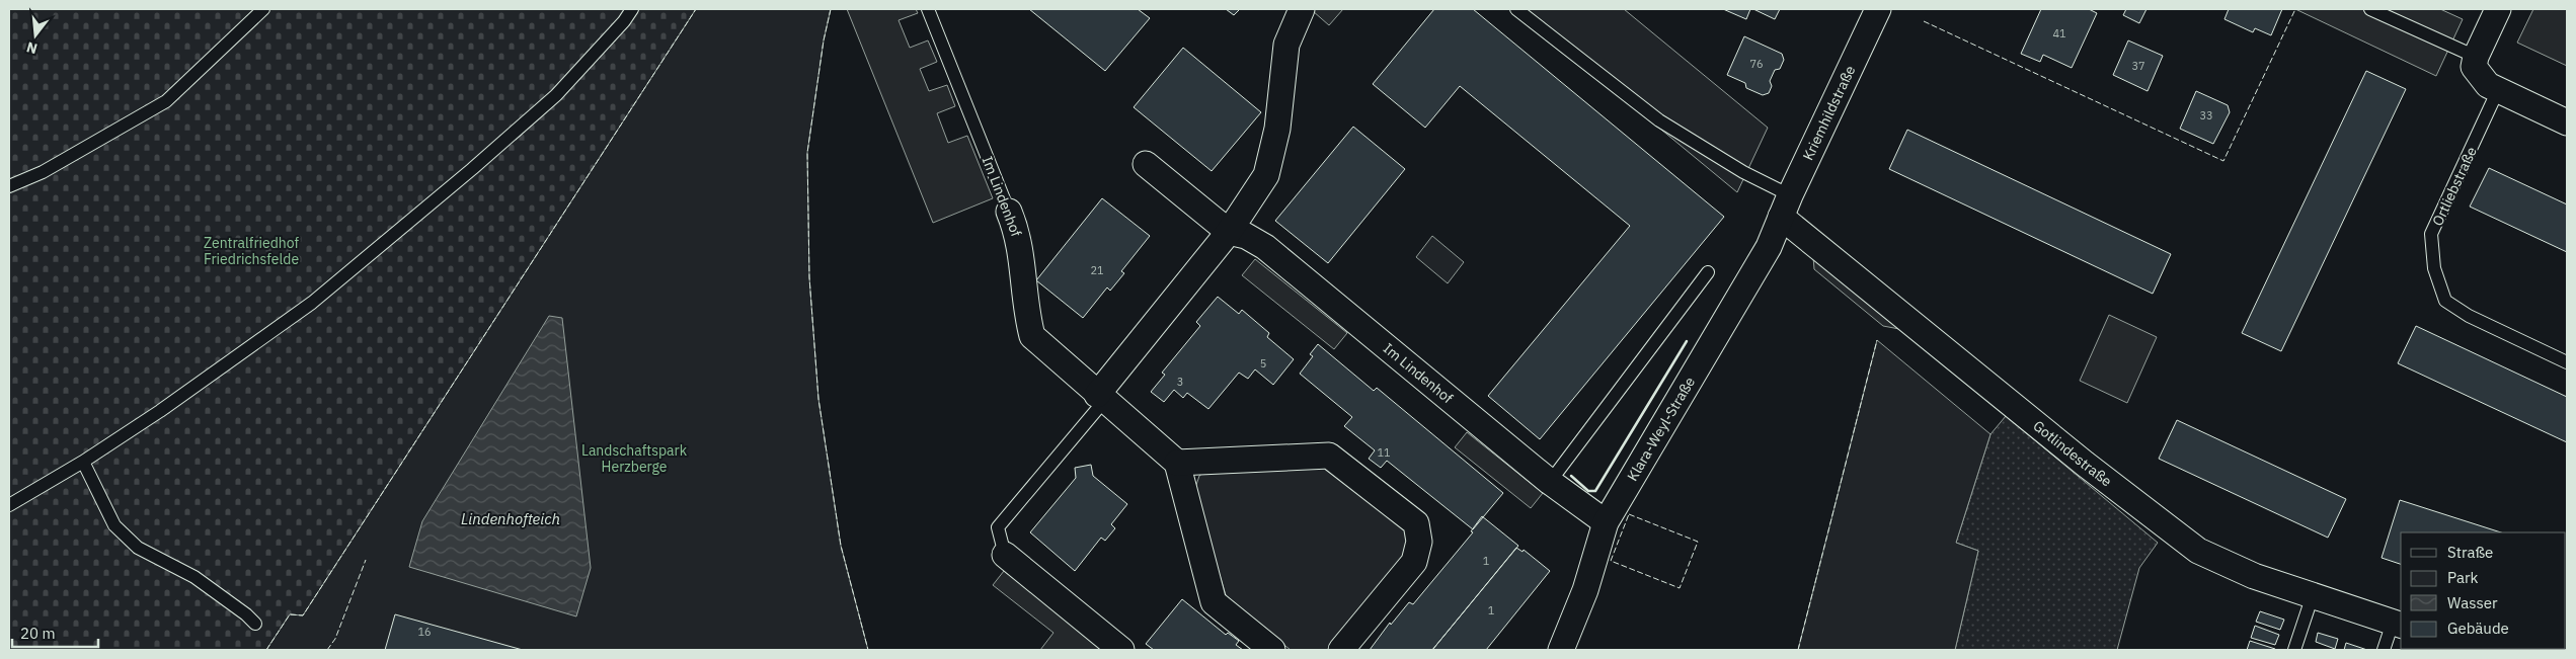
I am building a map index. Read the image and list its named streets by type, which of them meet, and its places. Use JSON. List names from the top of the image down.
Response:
{
  "streets": {
    "street": [
      "Kriemhildstraße",
      "Im Lindenhof",
      "Klara-Weyl-Straße",
      "Gotlindestraße"
    ],
    "lane": ["Ortliebstraße"]
  },
  "crossings": [
    ["Kriemhildstraße", "Klara-Weyl-Straße"],
    ["Kriemhildstraße", "Gotlindestraße"],
    ["Im Lindenhof", "Klara-Weyl-Straße"],
    ["Klara-Weyl-Straße", "Gotlindestraße"]
  ],
  "water": ["Lindenhofteich"],
  "parks": ["Zentralfriedhof Friedrichsfelde", "Landschaftspark Herzberge"],
  "house_numbers": [
    "41",
    "76",
    "37",
    "33",
    "21",
    "5",
    "3",
    "11",
    "1",
    "1",
    "16"
  ],
  "legend": [
    "Straße",
    "Park",
    "Wasser",
    "Gebäude"
  ],
  "scale_bar": "20 m",
  "north": "bottom"
}
